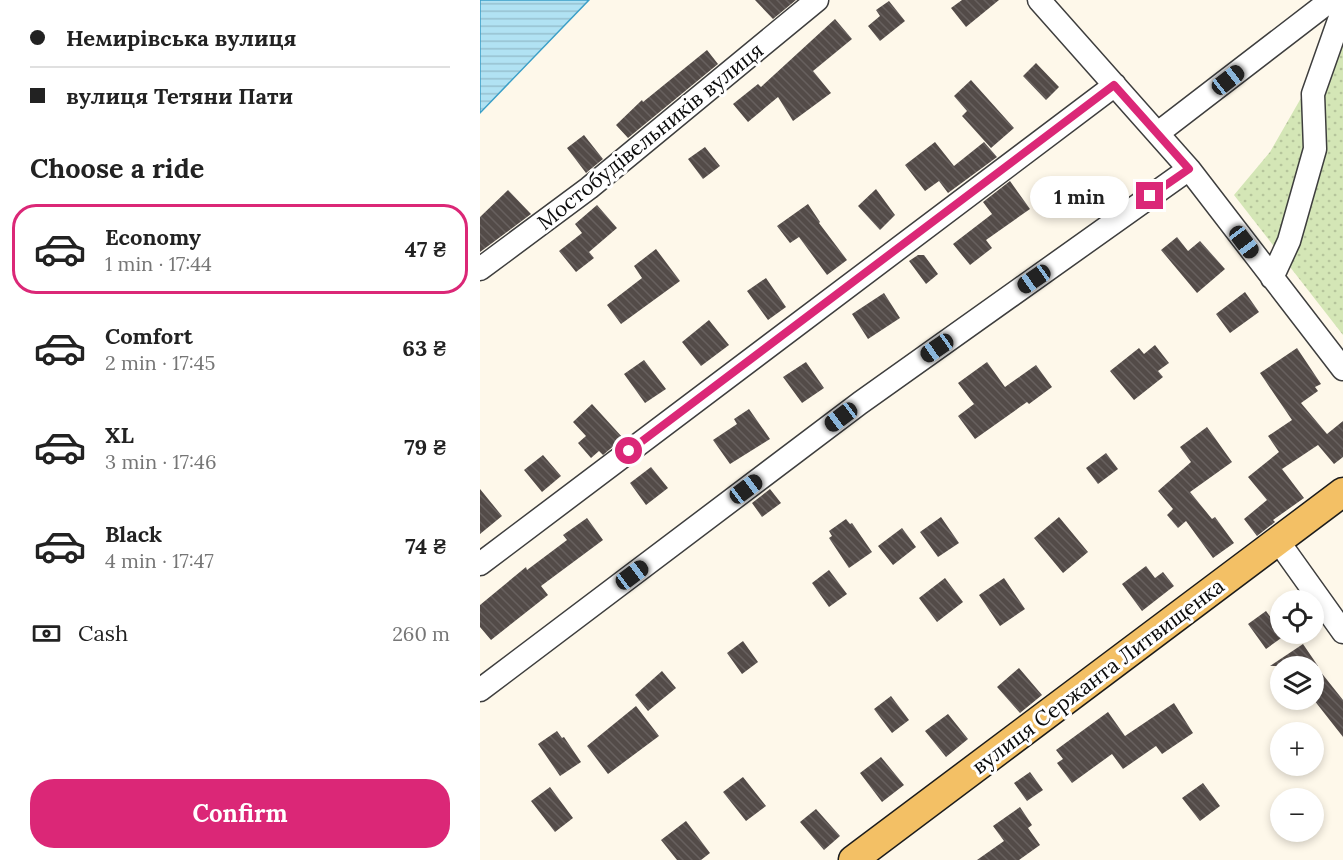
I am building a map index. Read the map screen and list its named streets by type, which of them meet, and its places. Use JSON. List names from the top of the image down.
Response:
{
  "streets": {
    "main road": ["вулиця Сержанта Литвищенка"],
    "street": ["Мостобудівельників вулиця"]
  },
  "page": {
    "banner": ["Немирівська вулиця", "вулиця Тетяни Пати"],
    "heading": "Choose a ride",
    "bubble": "1 min",
    "list": [
      {
        "name": "Economy",
        "note": "1 min · 17:44",
        "value": "47 ₴"
      },
      {
        "name": "Comfort",
        "note": "2 min · 17:45",
        "value": "63 ₴"
      },
      {
        "name": "XL",
        "note": "3 min · 17:46",
        "value": "79 ₴"
      },
      {
        "name": "Black",
        "note": "4 min · 17:47",
        "value": "74 ₴"
      }
    ],
    "map_buttons": ["+", "−"],
    "pay": ["Cash", "260 m"],
    "buttons": "Confirm"
  }
}
